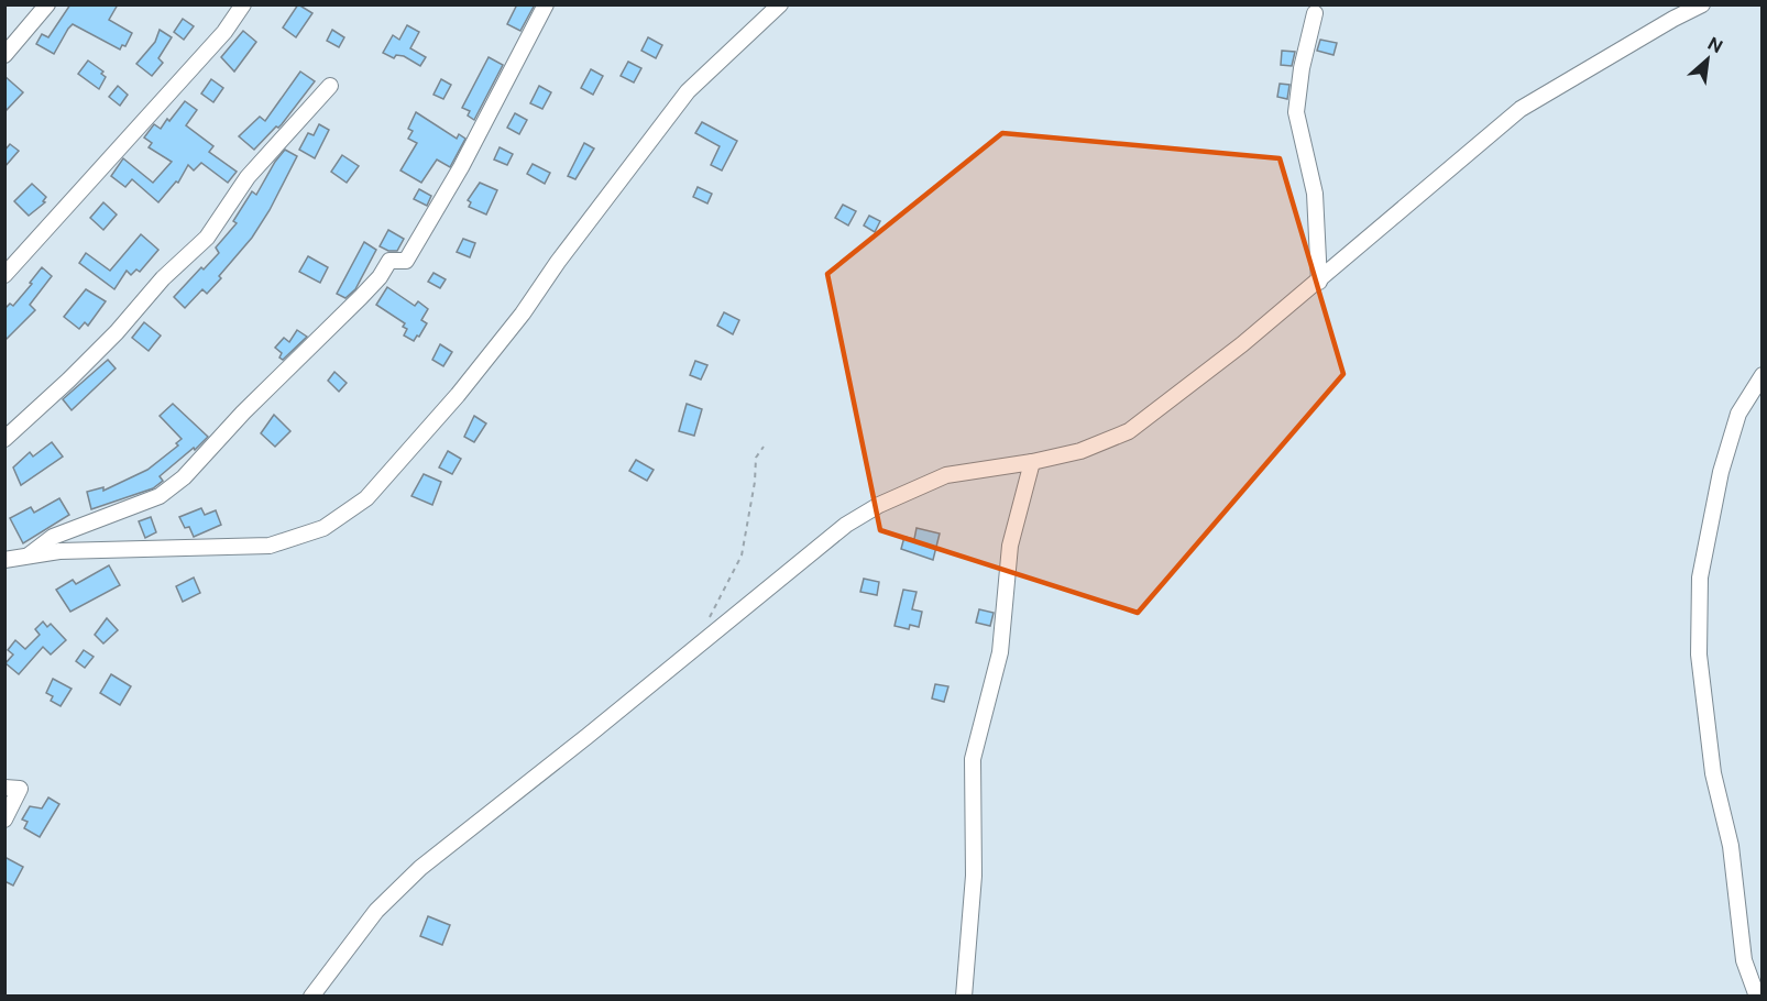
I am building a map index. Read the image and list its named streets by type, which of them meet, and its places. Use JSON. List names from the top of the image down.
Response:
{
  "north": "top right"
}
